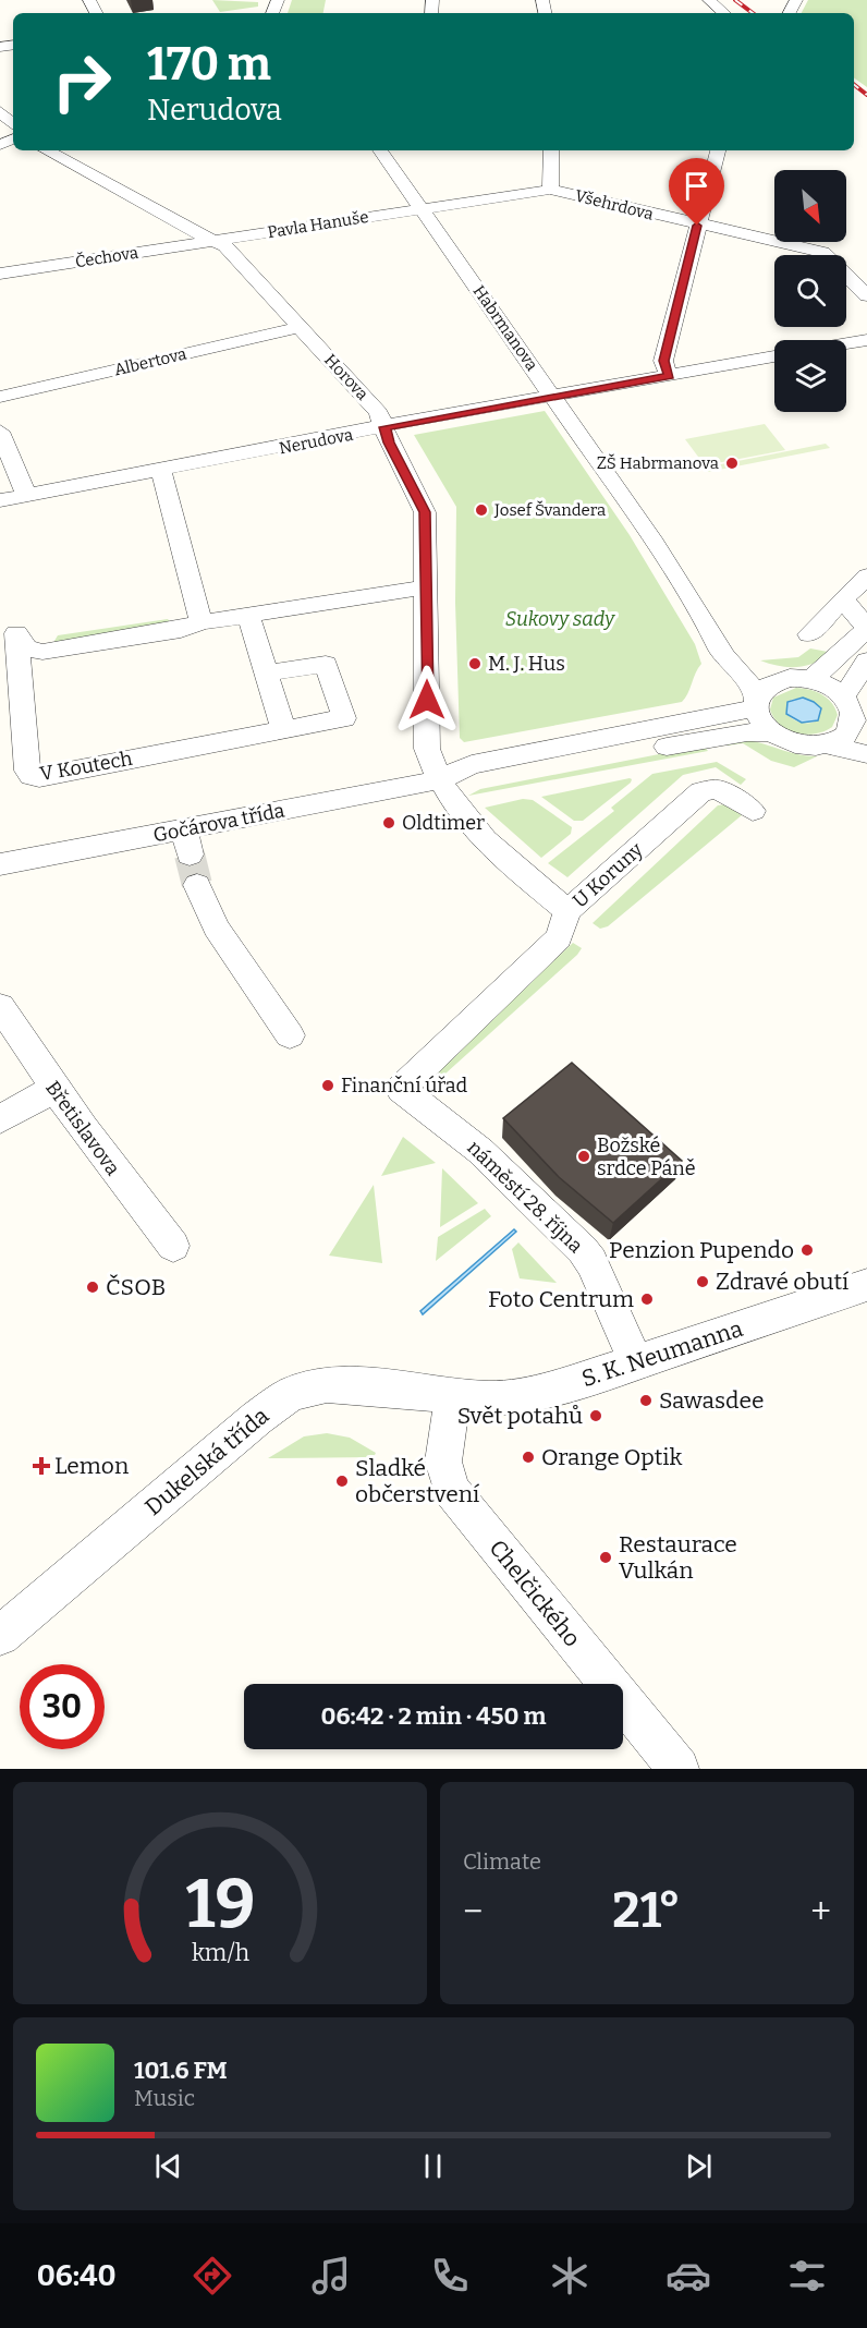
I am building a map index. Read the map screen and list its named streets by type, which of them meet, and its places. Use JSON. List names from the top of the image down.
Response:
{
  "streets": {
    "street": [
      "Všehrdova",
      "Pavla Hanuše",
      "Čechova",
      "Habrmanova",
      "Albertova",
      "Horova",
      "Nerudova",
      "V Koutech",
      "Gočárova třída",
      "U Koruny",
      "Břetislavova",
      "náměstí 28. října",
      "S. K. Neumanna",
      "Dukelská třída",
      "Chelčického"
    ]
  },
  "crossings": [
    ["Všehrdova", "Pavla Hanuše"],
    ["Všehrdova", "Habrmanova"],
    ["Pavla Hanuše", "Čechova"],
    ["Pavla Hanuše", "Habrmanova"],
    ["Pavla Hanuše", "Horova"],
    ["Čechova", "Horova"],
    ["Habrmanova", "Nerudova"],
    ["Habrmanova", "Gočárova třída"],
    ["Albertova", "Horova"],
    ["Horova", "Nerudova"],
    ["Horova", "V Koutech"],
    ["Horova", "Gočárova třída"],
    ["U Koruny", "náměstí 28. října"],
    ["náměstí 28. října", "S. K. Neumanna"],
    ["S. K. Neumanna", "Dukelská třída"],
    ["S. K. Neumanna", "Chelčického"],
    ["Dukelská třída", "Chelčického"]
  ],
  "parks": ["Sukovy sady"],
  "places": {
    "other": [
      "ZŠ Habrmanova",
      "Josef Švandera",
      "M. J. Hus",
      "Oldtimer",
      "Finanční úřad",
      "Božské srdce Páně",
      "Penzion Pupendo",
      "Zdravé obutí",
      "ČSOB",
      "Foto Centrum",
      "Sawasdee",
      "Svět potahů",
      "Orange Optik",
      "Sladké občerstvení",
      "Restaurace Vulkán"
    ],
    "health": ["Lemon"]
  },
  "north": "bottom right",
  "page": {
    "turn": ["170 m", "Nerudova"],
    "limit": "30",
    "trip": "06:42 · 2 min · 450 m",
    "tile": "Climate",
    "heat": ["−", "21°", "+"],
    "song": ["101.6 FM", "Music"],
    "tabs": "06:40",
    "gauge": ["19", "km/h"]
  }
}
